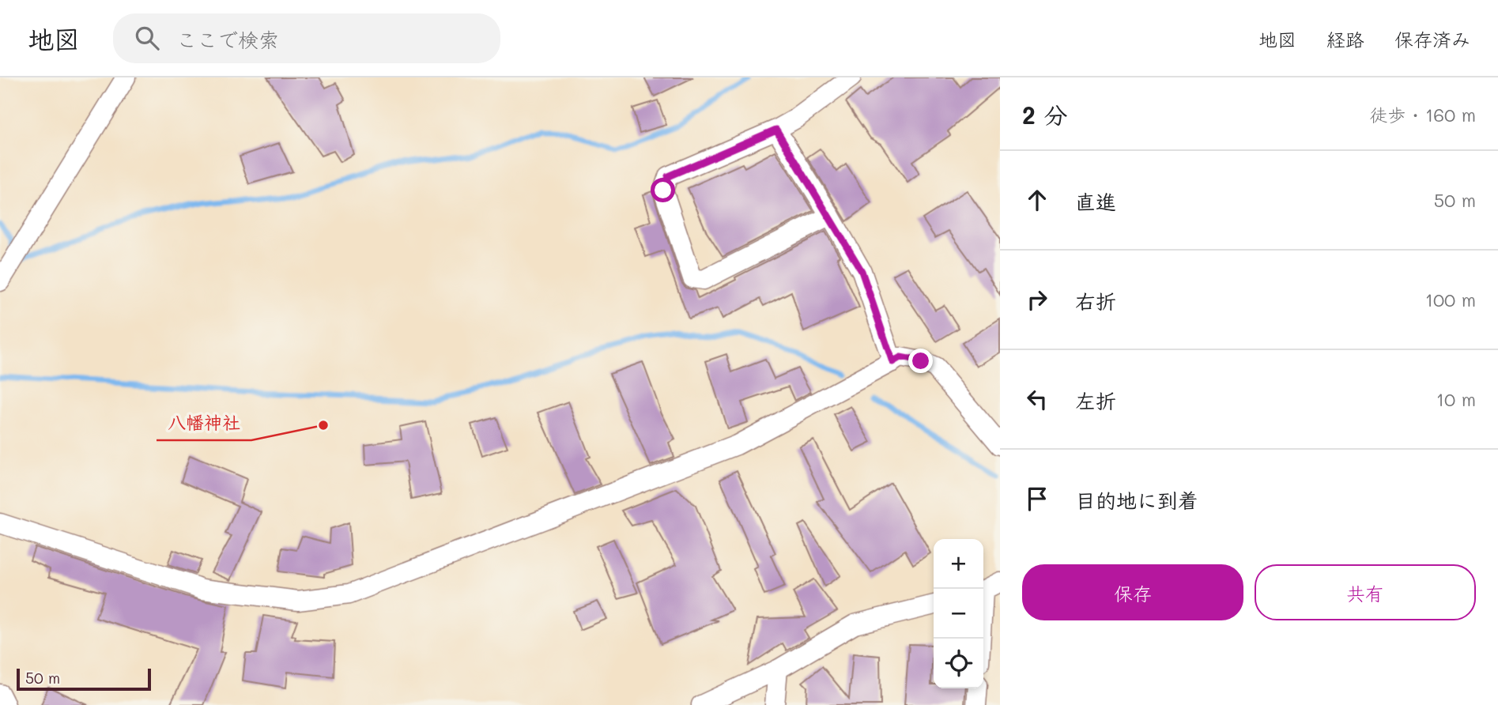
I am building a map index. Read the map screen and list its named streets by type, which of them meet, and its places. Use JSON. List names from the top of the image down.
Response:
{
  "places": ["八幡神社"],
  "scale_bar": "50 m",
  "page": {
    "header": "地図",
    "search": "ここで検索",
    "nav": ["地図", "経路", "保存済み"],
    "heading": ["2 分", "徒歩 · 160 m"],
    "list": [
      ["直進", "50 m"],
      ["右折", "100 m"],
      ["左折", "10 m"],
      "目的地に到着"
    ],
    "map_buttons": ["+", "−"],
    "buttons": ["保存", "共有"],
    "scale": "50 m"
  }
}
